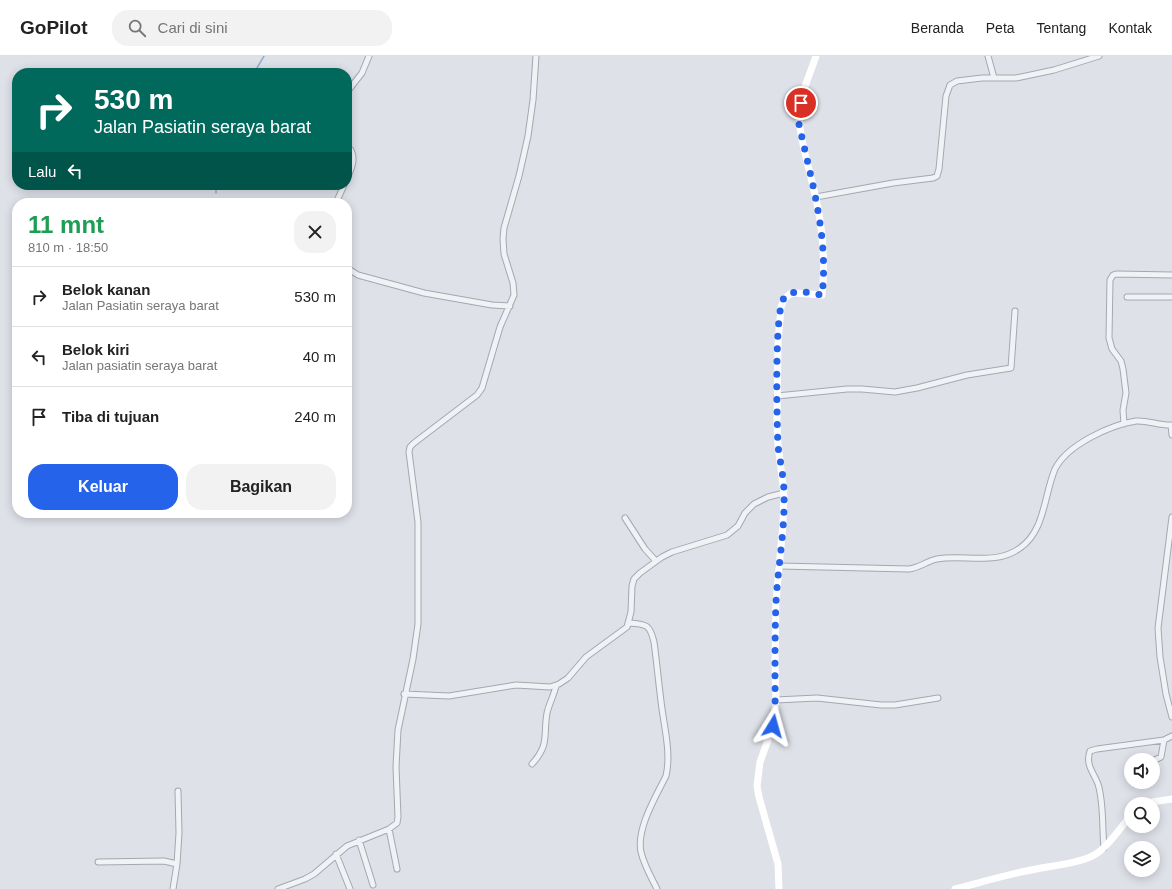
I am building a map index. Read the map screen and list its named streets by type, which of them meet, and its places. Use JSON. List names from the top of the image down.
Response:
{
  "page": {
    "header": "GoPilot",
    "search": "Cari di sini",
    "nav": [
      "Beranda",
      "Peta",
      "Tentang",
      "Kontak"
    ],
    "turn": ["530 m", "Jalan Pasiatin seraya barat"],
    "then": "Lalu",
    "heading": ["11 mnt", "810 m · 18:50"],
    "list": [
      {
        "name": "Belok kanan",
        "note": "Jalan Pasiatin seraya barat",
        "value": "530 m"
      },
      {
        "name": "Belok kiri",
        "note": "Jalan pasiatin seraya barat",
        "value": "40 m"
      },
      {
        "name": "Tiba di tujuan",
        "value": "240 m"
      }
    ],
    "buttons": ["Keluar", "Bagikan"]
  }
}
